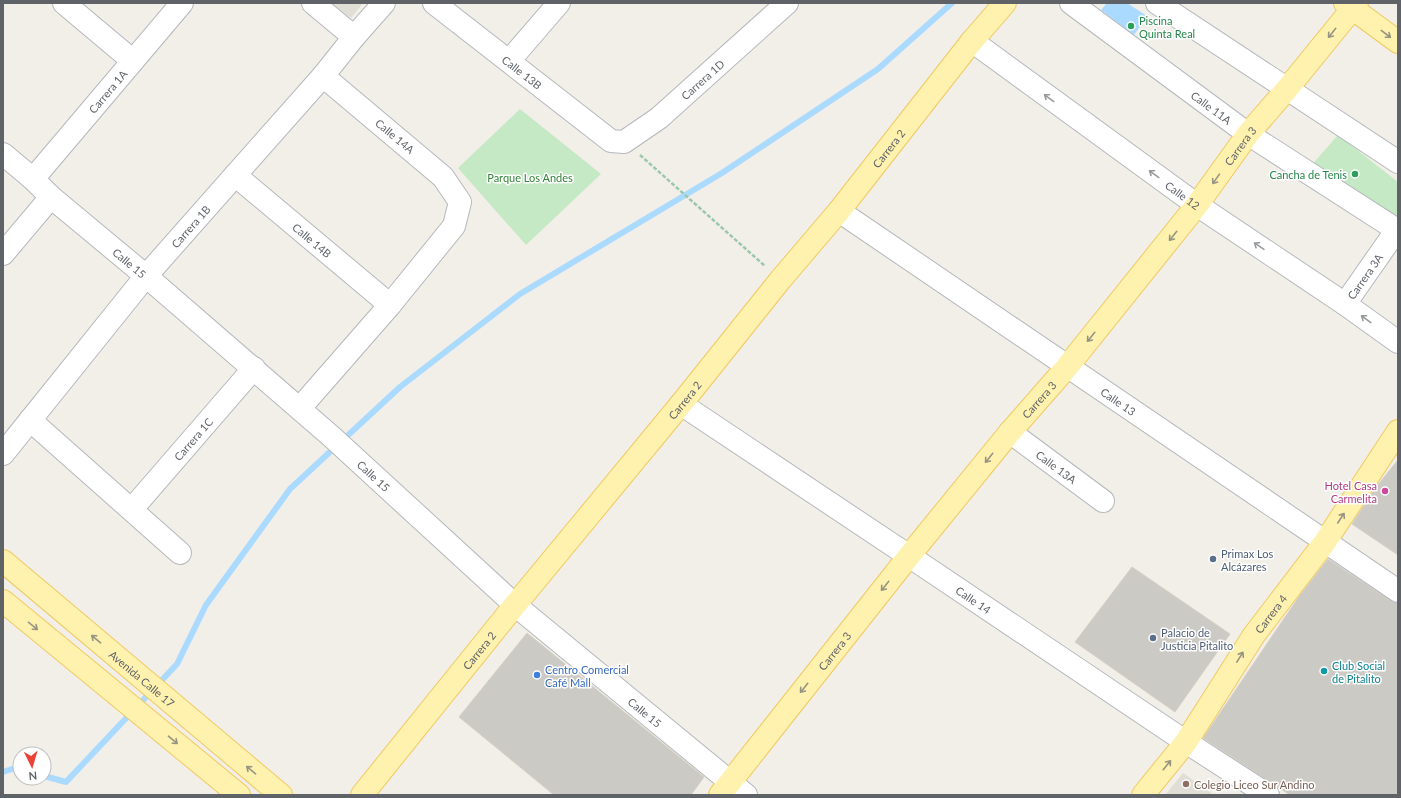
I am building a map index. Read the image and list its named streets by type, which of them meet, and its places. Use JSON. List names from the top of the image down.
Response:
{
  "streets": {
    "main road": [
      "Carrera 3",
      "Carrera 2",
      "Carrera 4",
      "Avenida Calle 17"
    ],
    "street": [
      "Calle 13B",
      "Carrera 1D",
      "Carrera 1A",
      "Calle 11A",
      "Calle 14A",
      "Calle 12",
      "Carrera 1B",
      "Calle 14B",
      "Calle 15",
      "Carrera 3A",
      "Calle 13",
      "Carrera 1C",
      "Calle 13A",
      "Calle 14"
    ]
  },
  "crossings": [
    ["Calle 13B", "Carrera 1D"],
    ["Carrera 1A", "Calle 15"],
    ["Calle 11A", "Carrera 3"],
    ["Calle 11A", "Carrera 3A"],
    ["Calle 14A", "Carrera 1B"],
    ["Calle 14A", "Calle 14B"],
    ["Carrera 3", "Calle 12"],
    ["Carrera 3", "Calle 15"],
    ["Carrera 3", "Calle 13"],
    ["Carrera 3", "Calle 13A"],
    ["Carrera 3", "Calle 14"],
    ["Carrera 2", "Calle 12"],
    ["Carrera 2", "Calle 15"],
    ["Carrera 2", "Calle 13"],
    ["Carrera 2", "Calle 14"],
    ["Calle 12", "Carrera 3A"],
    ["Carrera 1B", "Calle 14B"],
    ["Carrera 1B", "Calle 15"],
    ["Calle 15", "Carrera 1C"],
    ["Calle 13", "Carrera 4"],
    ["Calle 14", "Carrera 4"]
  ],
  "one_way": ["Carrera 3", "Carrera 4"],
  "parks": ["Parque Los Andes"],
  "places": [
    "Piscina Quinta Real",
    "Cancha de Tenis",
    "Hotel Casa Carmelita",
    "Primax Los Alcázares",
    "Palacio de Justicia Pitalito",
    "Club Social de Pitalito",
    "Centro Comercial Café Mall",
    "Colegio Liceo Sur Andino"
  ],
  "north": "bottom"
}
